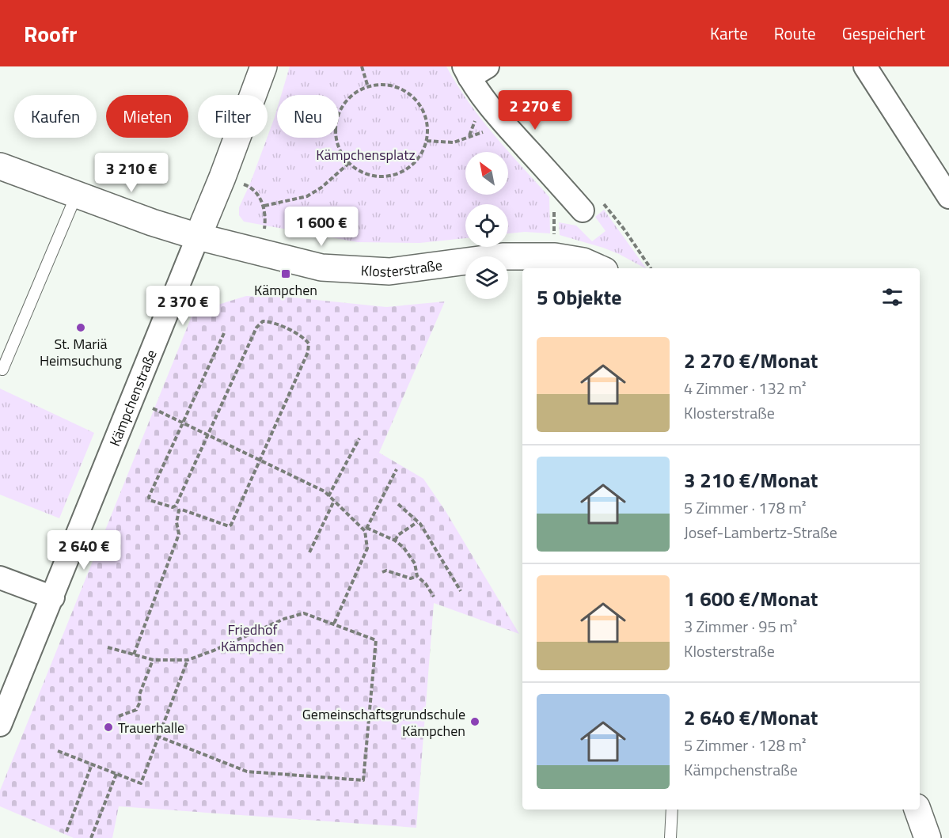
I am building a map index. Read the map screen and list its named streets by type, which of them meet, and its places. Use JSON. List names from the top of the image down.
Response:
{
  "streets": {
    "main road": ["Klosterstraße", "Kämpchenstraße"]
  },
  "crossings": [
    ["Klosterstraße", "Kämpchenstraße"]
  ],
  "parks": ["Kämpchensplatz", "Friedhof Kämpchen"],
  "places": {
    "transit": ["Kämpchen"],
    "other": ["St. Mariä Heimsuchung", "Gemeinschaftsgrundschule Kämpchen", "Trauerhalle"]
  },
  "north": "top left",
  "page": {
    "header": "Roofr",
    "nav": ["Karte", "Route", "Gespeichert"],
    "price": [
      "2 270 €",
      "3 210 €",
      "1 600 €",
      "2 370 €",
      "2 640 €"
    ],
    "chip": [
      "Kaufen",
      "Mieten",
      "Filter",
      "Neu"
    ],
    "heading": "5 Objekte",
    "list": [
      {
        "name": "2 270 €/Monat",
        "note": "4 Zimmer · 132 m² · Klosterstraße"
      },
      {
        "name": "3 210 €/Monat",
        "note": "5 Zimmer · 178 m² · Josef-Lambertz-Straße"
      },
      {
        "name": "1 600 €/Monat",
        "note": "3 Zimmer · 95 m² · Klosterstraße"
      },
      {
        "name": "2 640 €/Monat",
        "note": "5 Zimmer · 128 m² · Kämpchenstraße"
      }
    ]
  }
}
